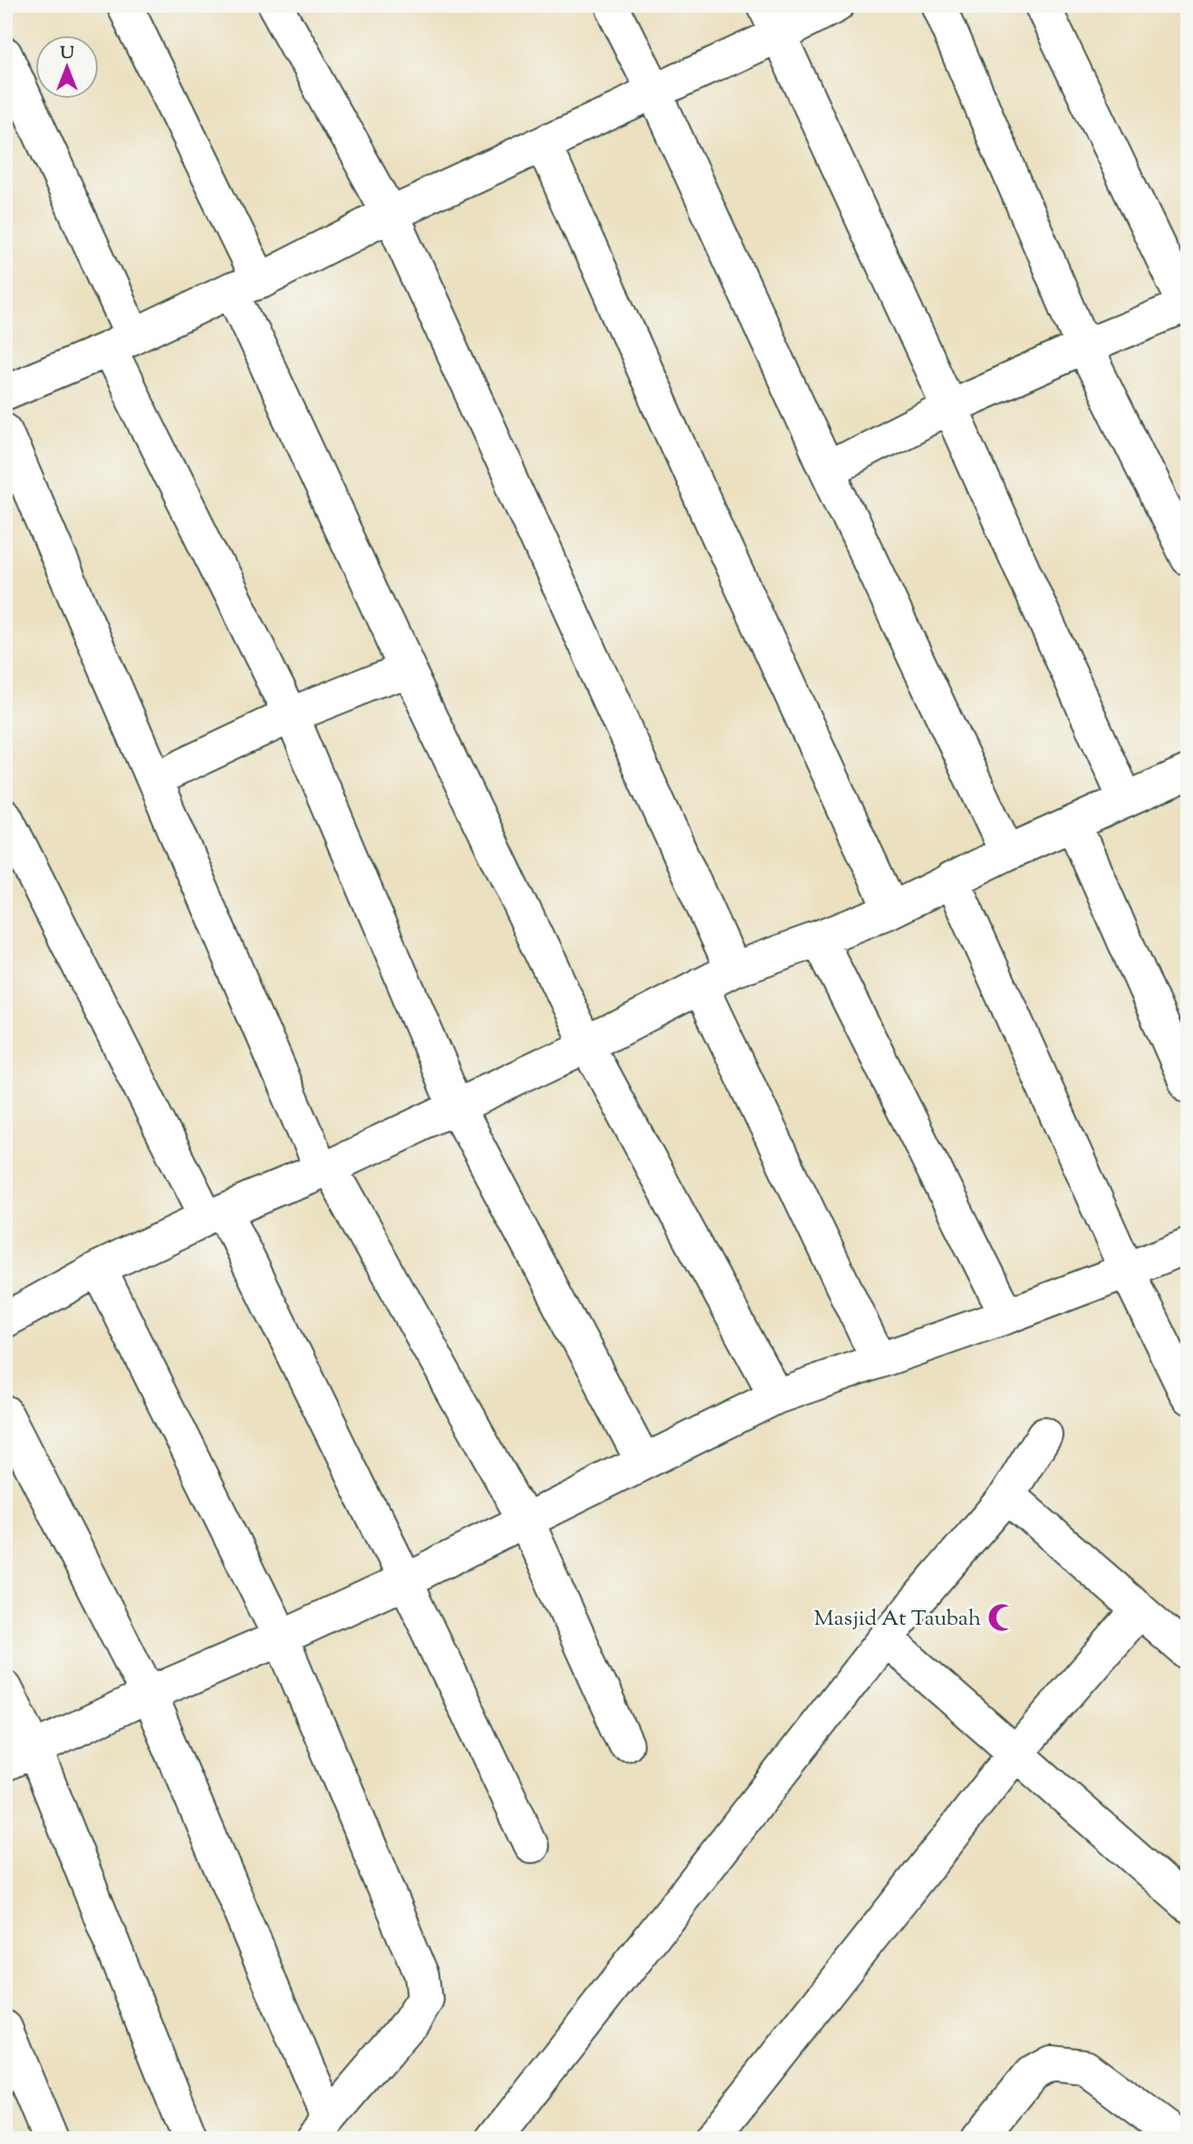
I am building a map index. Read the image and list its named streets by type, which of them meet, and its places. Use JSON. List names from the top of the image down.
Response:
{
  "places": {
    "mosque": ["Masjid At Taubah"]
  },
  "north": "top"
}
